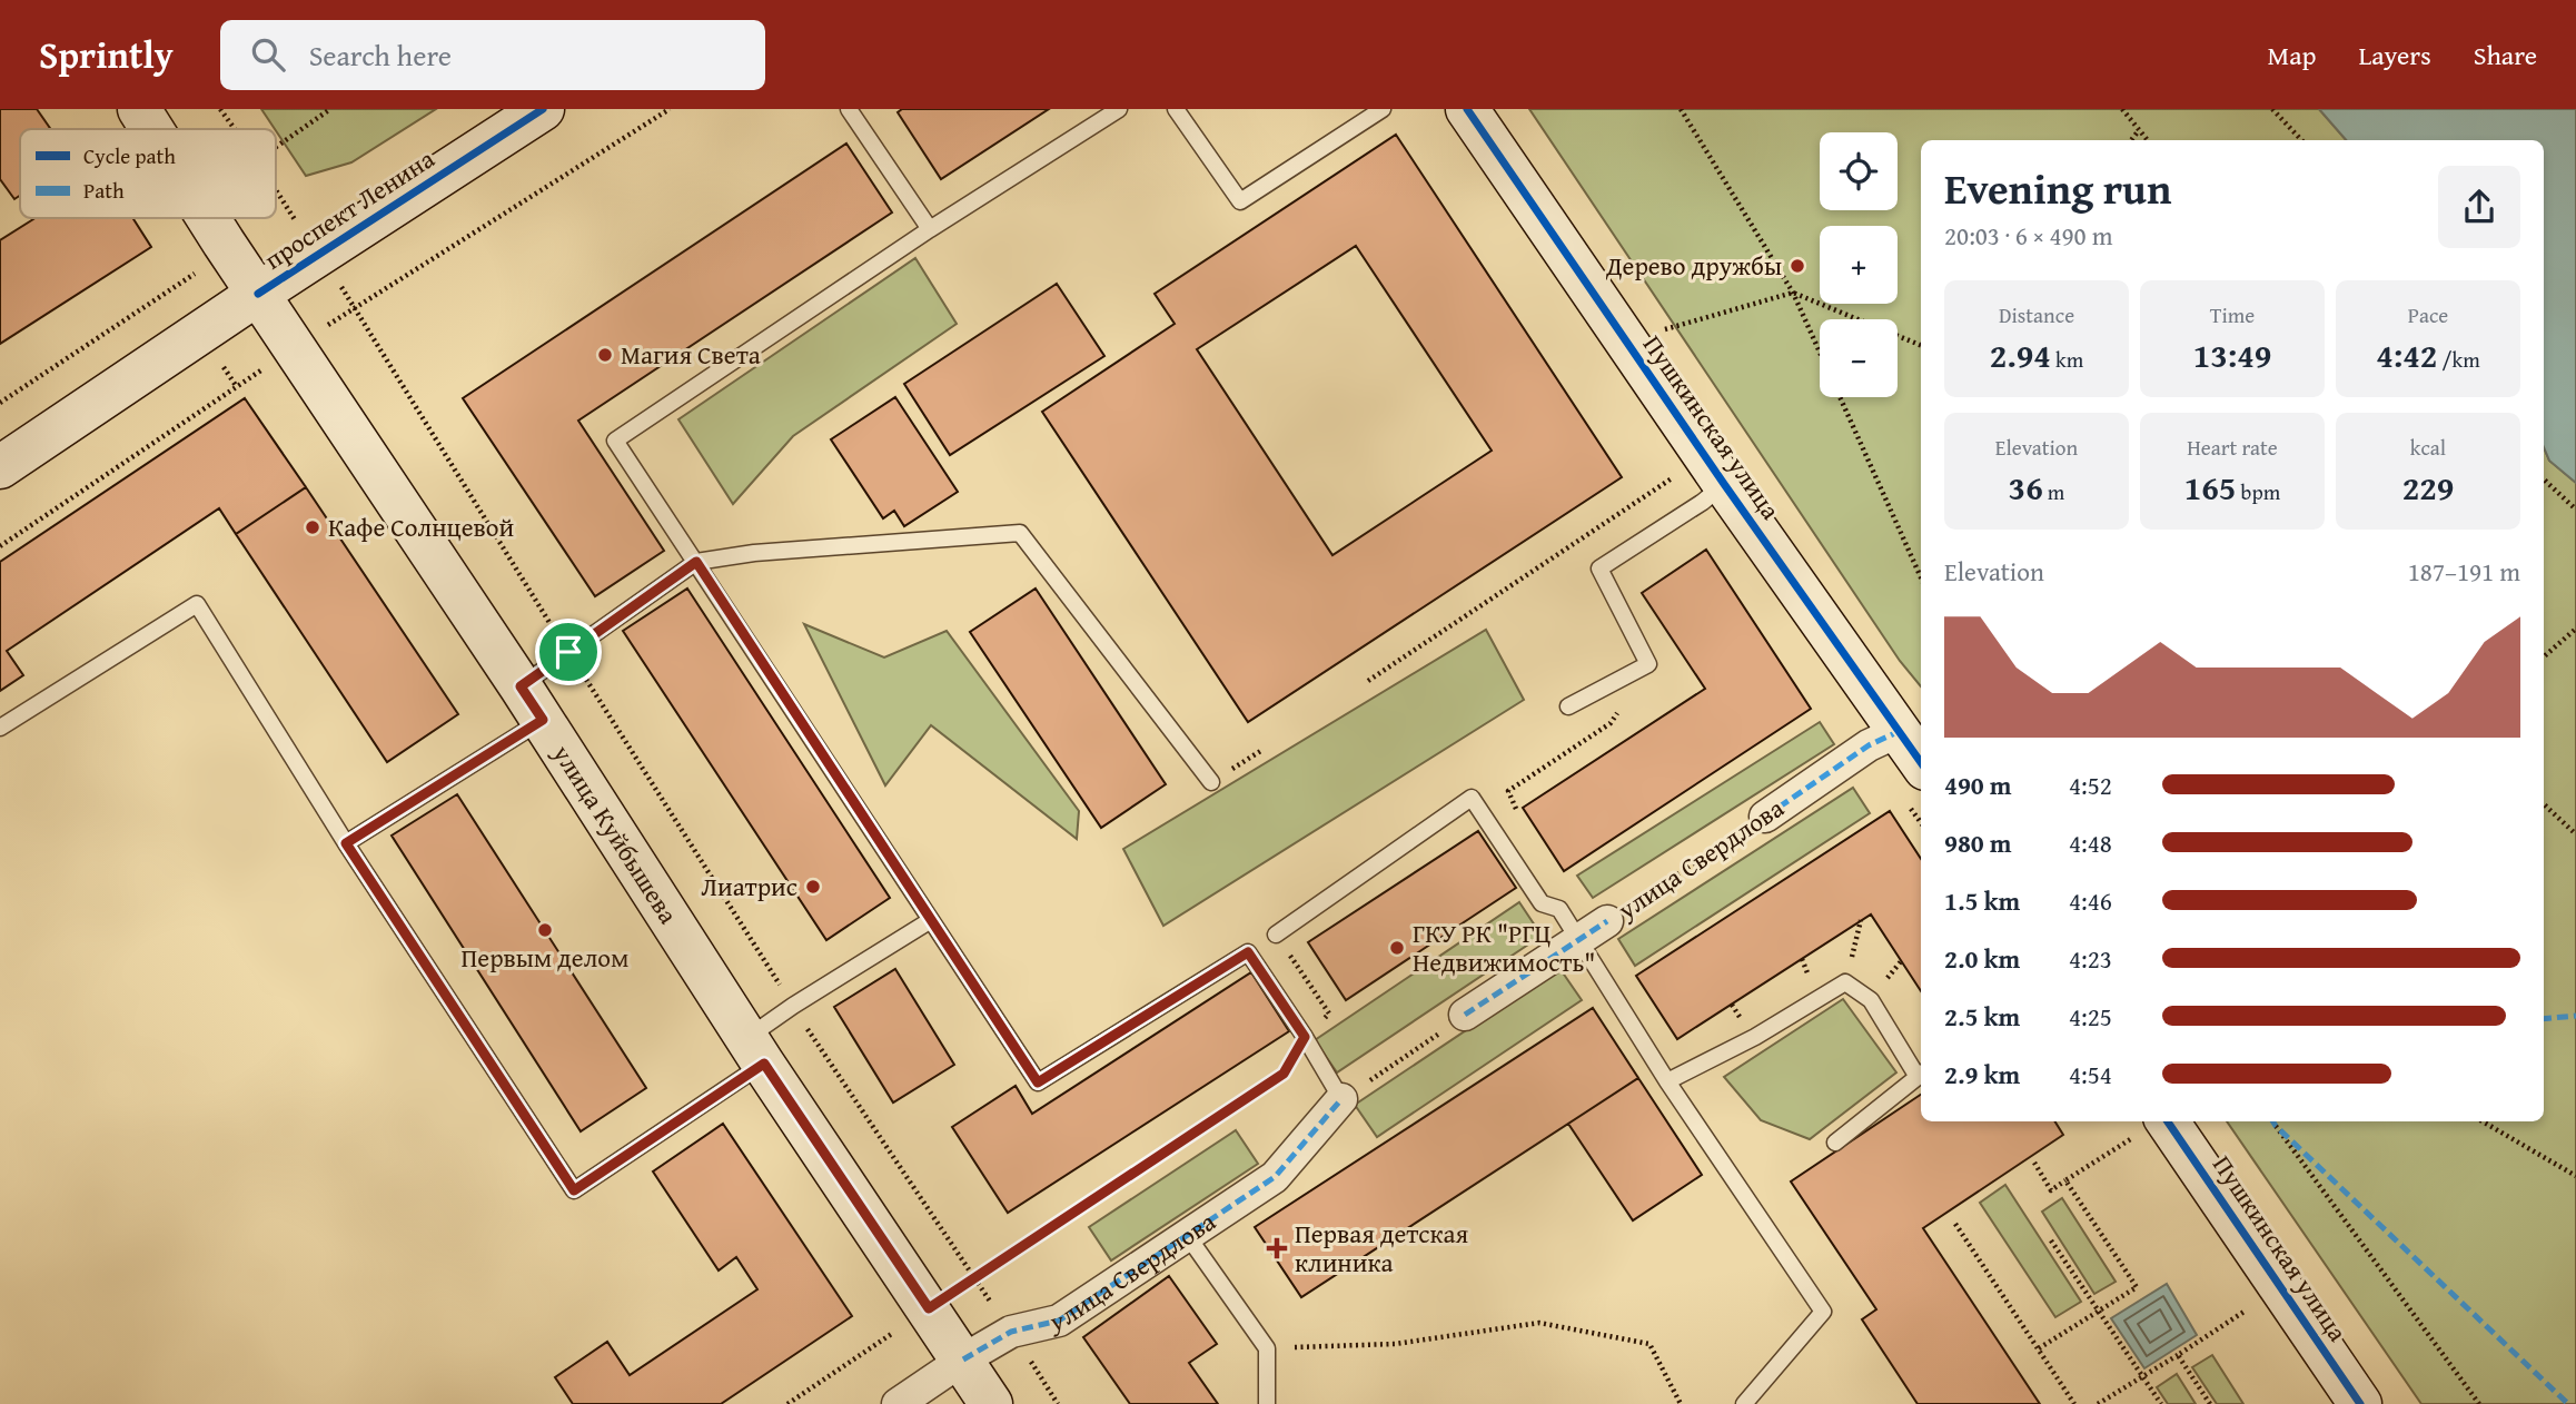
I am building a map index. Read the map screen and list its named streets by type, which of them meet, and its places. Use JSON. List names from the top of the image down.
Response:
{
  "streets": {
    "main road": ["проспект Ленина", "Пушкинская улица", "улица Куйбышева"],
    "street": ["улица Свердлова"]
  },
  "crossings": [
    ["проспект Ленина", "улица Куйбышева"],
    ["Пушкинская улица", "улица Свердлова"],
    ["улица Куйбышева", "улица Свердлова"]
  ],
  "places": {
    "other": [
      "Дерево дружбы",
      "Магия Света",
      "Кафе Солнцевой",
      "Лиатрис",
      "Первым делом",
      "ГКУ РК \"РГЦ Недвижимость\""
    ],
    "health": ["Первая детская клиника"]
  },
  "legend": ["Cycle path", "Path"],
  "page": {
    "header": "Sprintly",
    "search": "Search here",
    "nav": ["Map", "Layers", "Share"],
    "map_buttons": ["+", "−"],
    "heading": ["Evening run", "20:03 · 6 × 490 m"],
    "stats": [
      ["Distance", "2.94 km"],
      ["Time", "13:49"],
      ["Pace", "4:42 /km"],
      ["Elevation", "36 m"],
      ["Heart rate", "165 bpm"],
      ["kcal", "229"]
    ],
    "chart": ["Elevation", "187–191 m"],
    "list": [
      {
        "name": "490 m",
        "note": "4:52"
      },
      {
        "name": "980 m",
        "note": "4:48"
      },
      {
        "name": "1.5 km",
        "note": "4:46"
      },
      {
        "name": "2.0 km",
        "note": "4:23"
      },
      {
        "name": "2.5 km",
        "note": "4:25"
      },
      {
        "name": "2.9 km",
        "note": "4:54"
      }
    ]
  }
}
